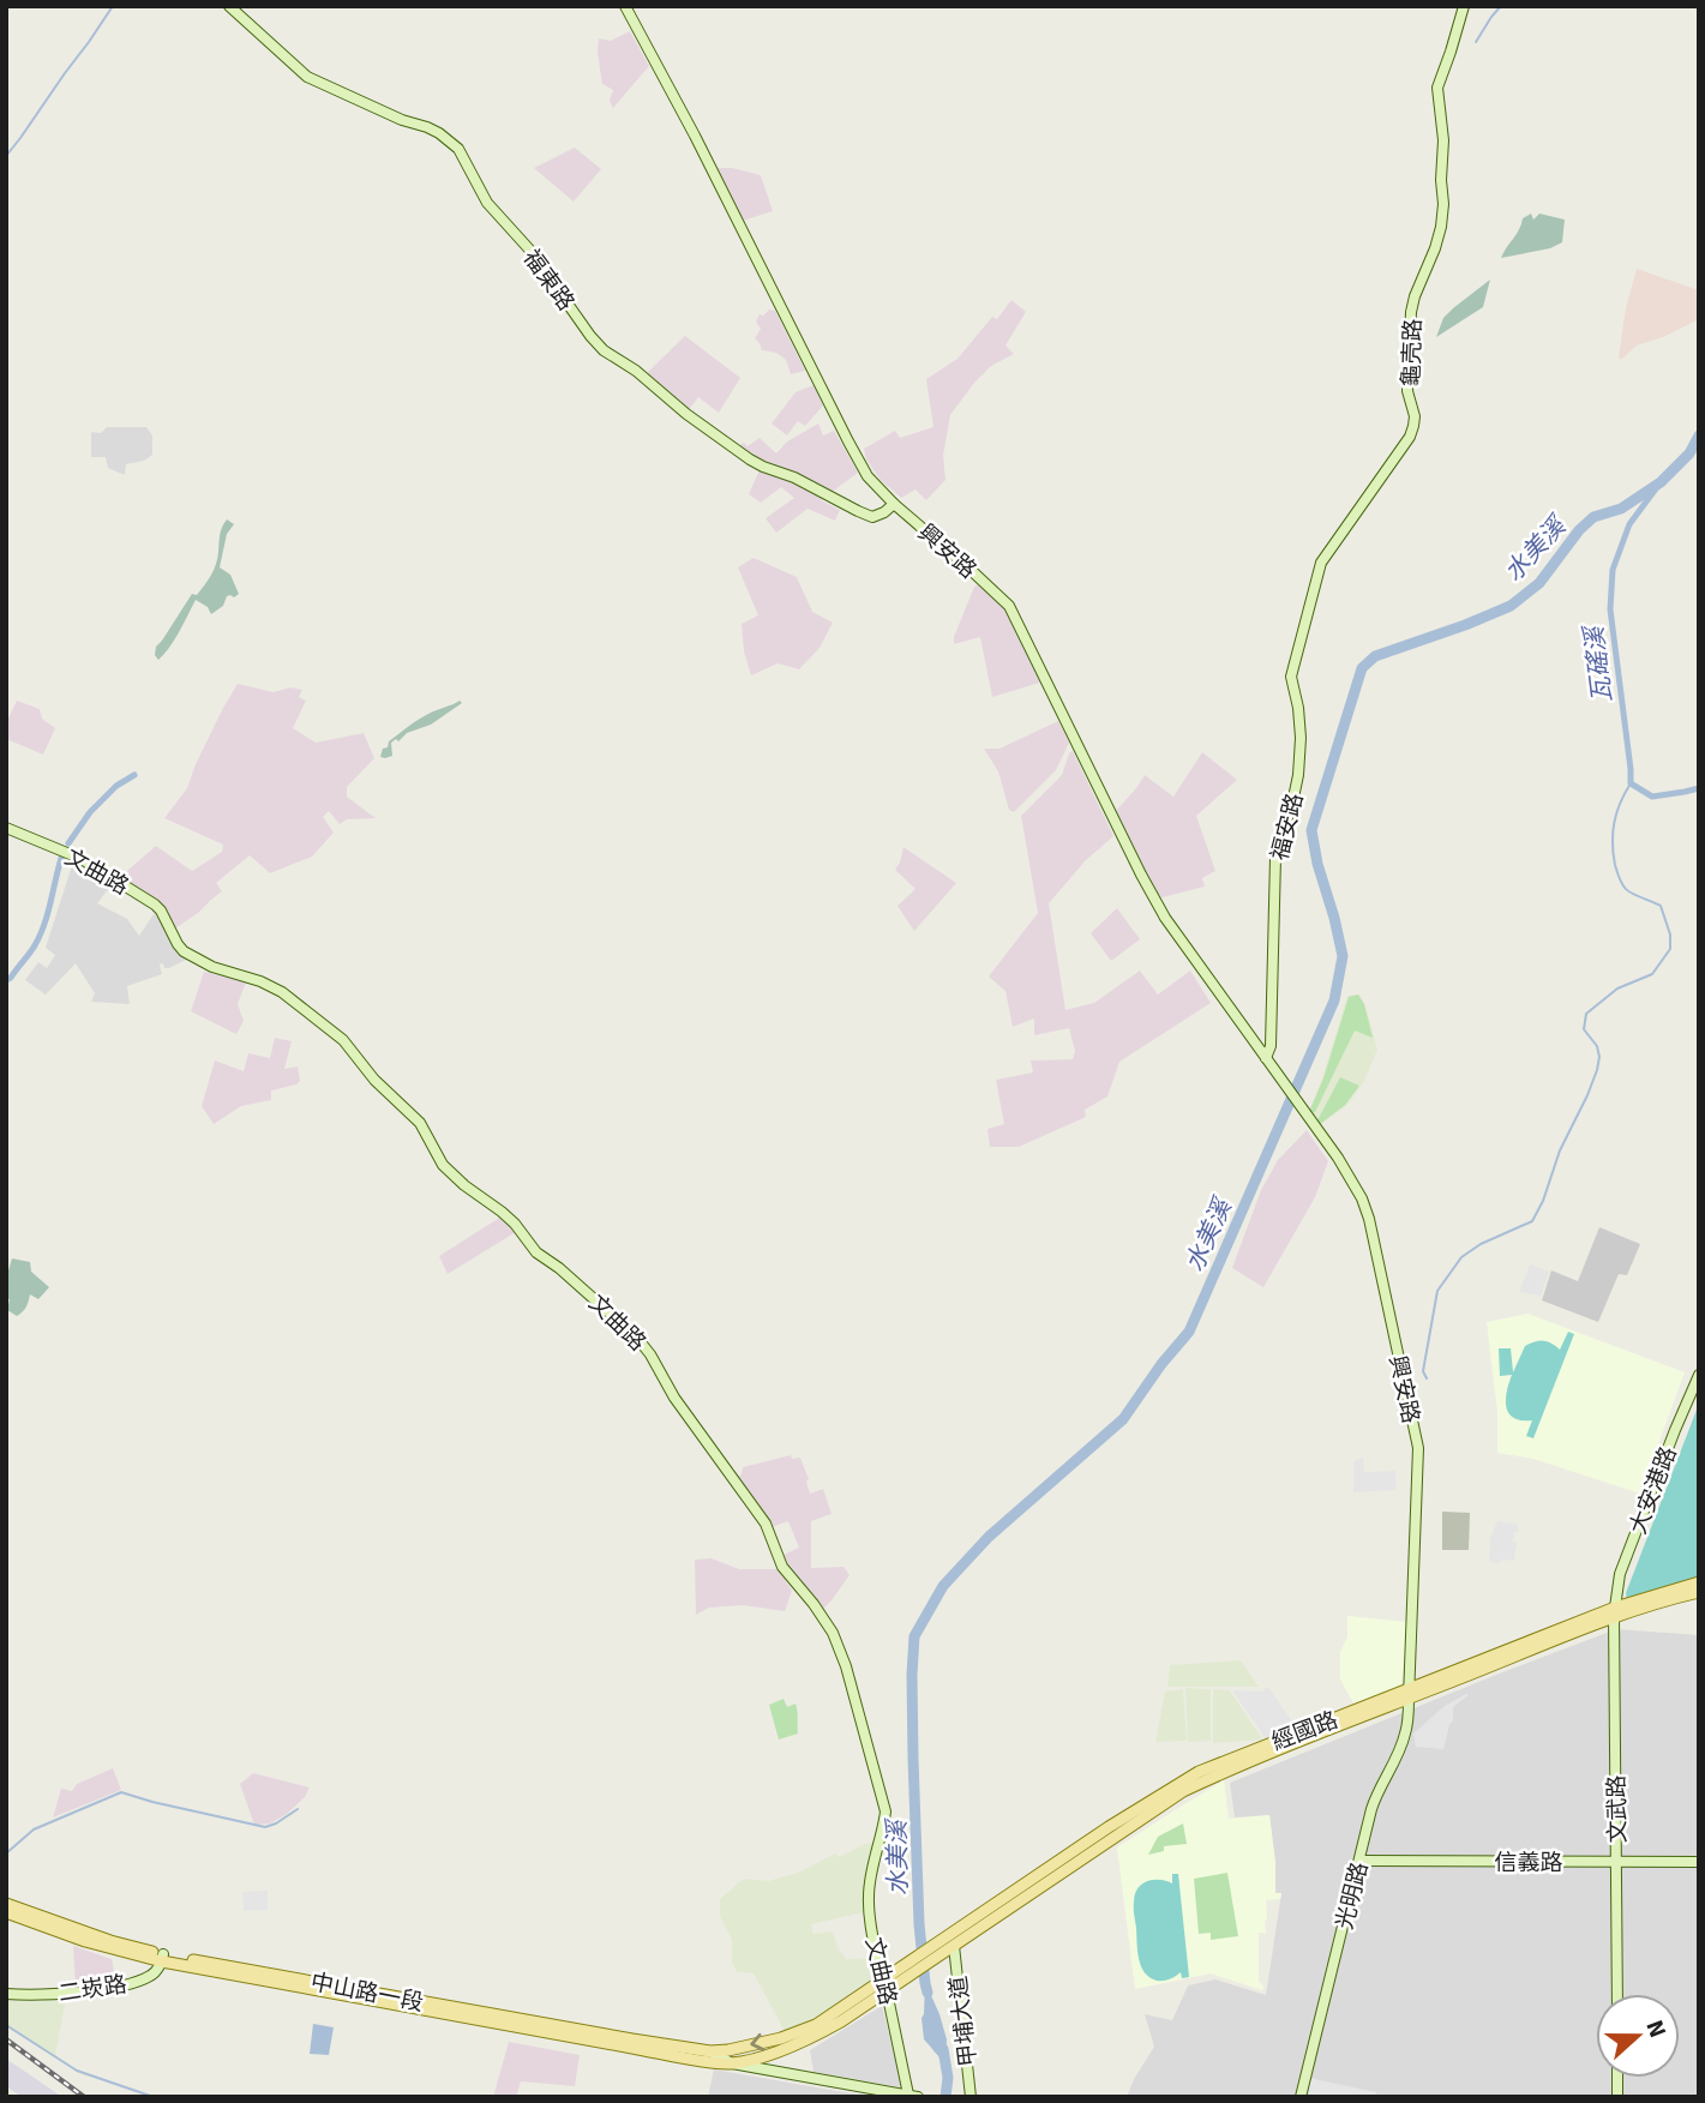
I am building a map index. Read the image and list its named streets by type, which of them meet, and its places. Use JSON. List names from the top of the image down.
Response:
{
  "streets": {
    "main road": ["經國路", "中山路一段"],
    "street": [
      "福東路",
      "龜壳路",
      "興安路",
      "福安路",
      "文曲路",
      "大安港路",
      "文武路",
      "信義路",
      "光明路",
      "二崁路",
      "甲埔大道"
    ]
  },
  "crossings": [
    ["福東路", "興安路"],
    ["龜壳路", "福安路"],
    ["興安路", "福安路"],
    ["興安路", "經國路"],
    ["興安路", "光明路"],
    ["文曲路", "經國路"],
    ["文曲路", "中山路一段"],
    ["大安港路", "經國路"],
    ["大安港路", "文武路"],
    ["經國路", "文武路"],
    ["經國路", "光明路"],
    ["經國路", "甲埔大道"],
    ["文武路", "信義路"],
    ["信義路", "光明路"],
    ["二崁路", "中山路一段"]
  ],
  "water": ["水美溪", "瓦磘溪"],
  "north": "right"
}
